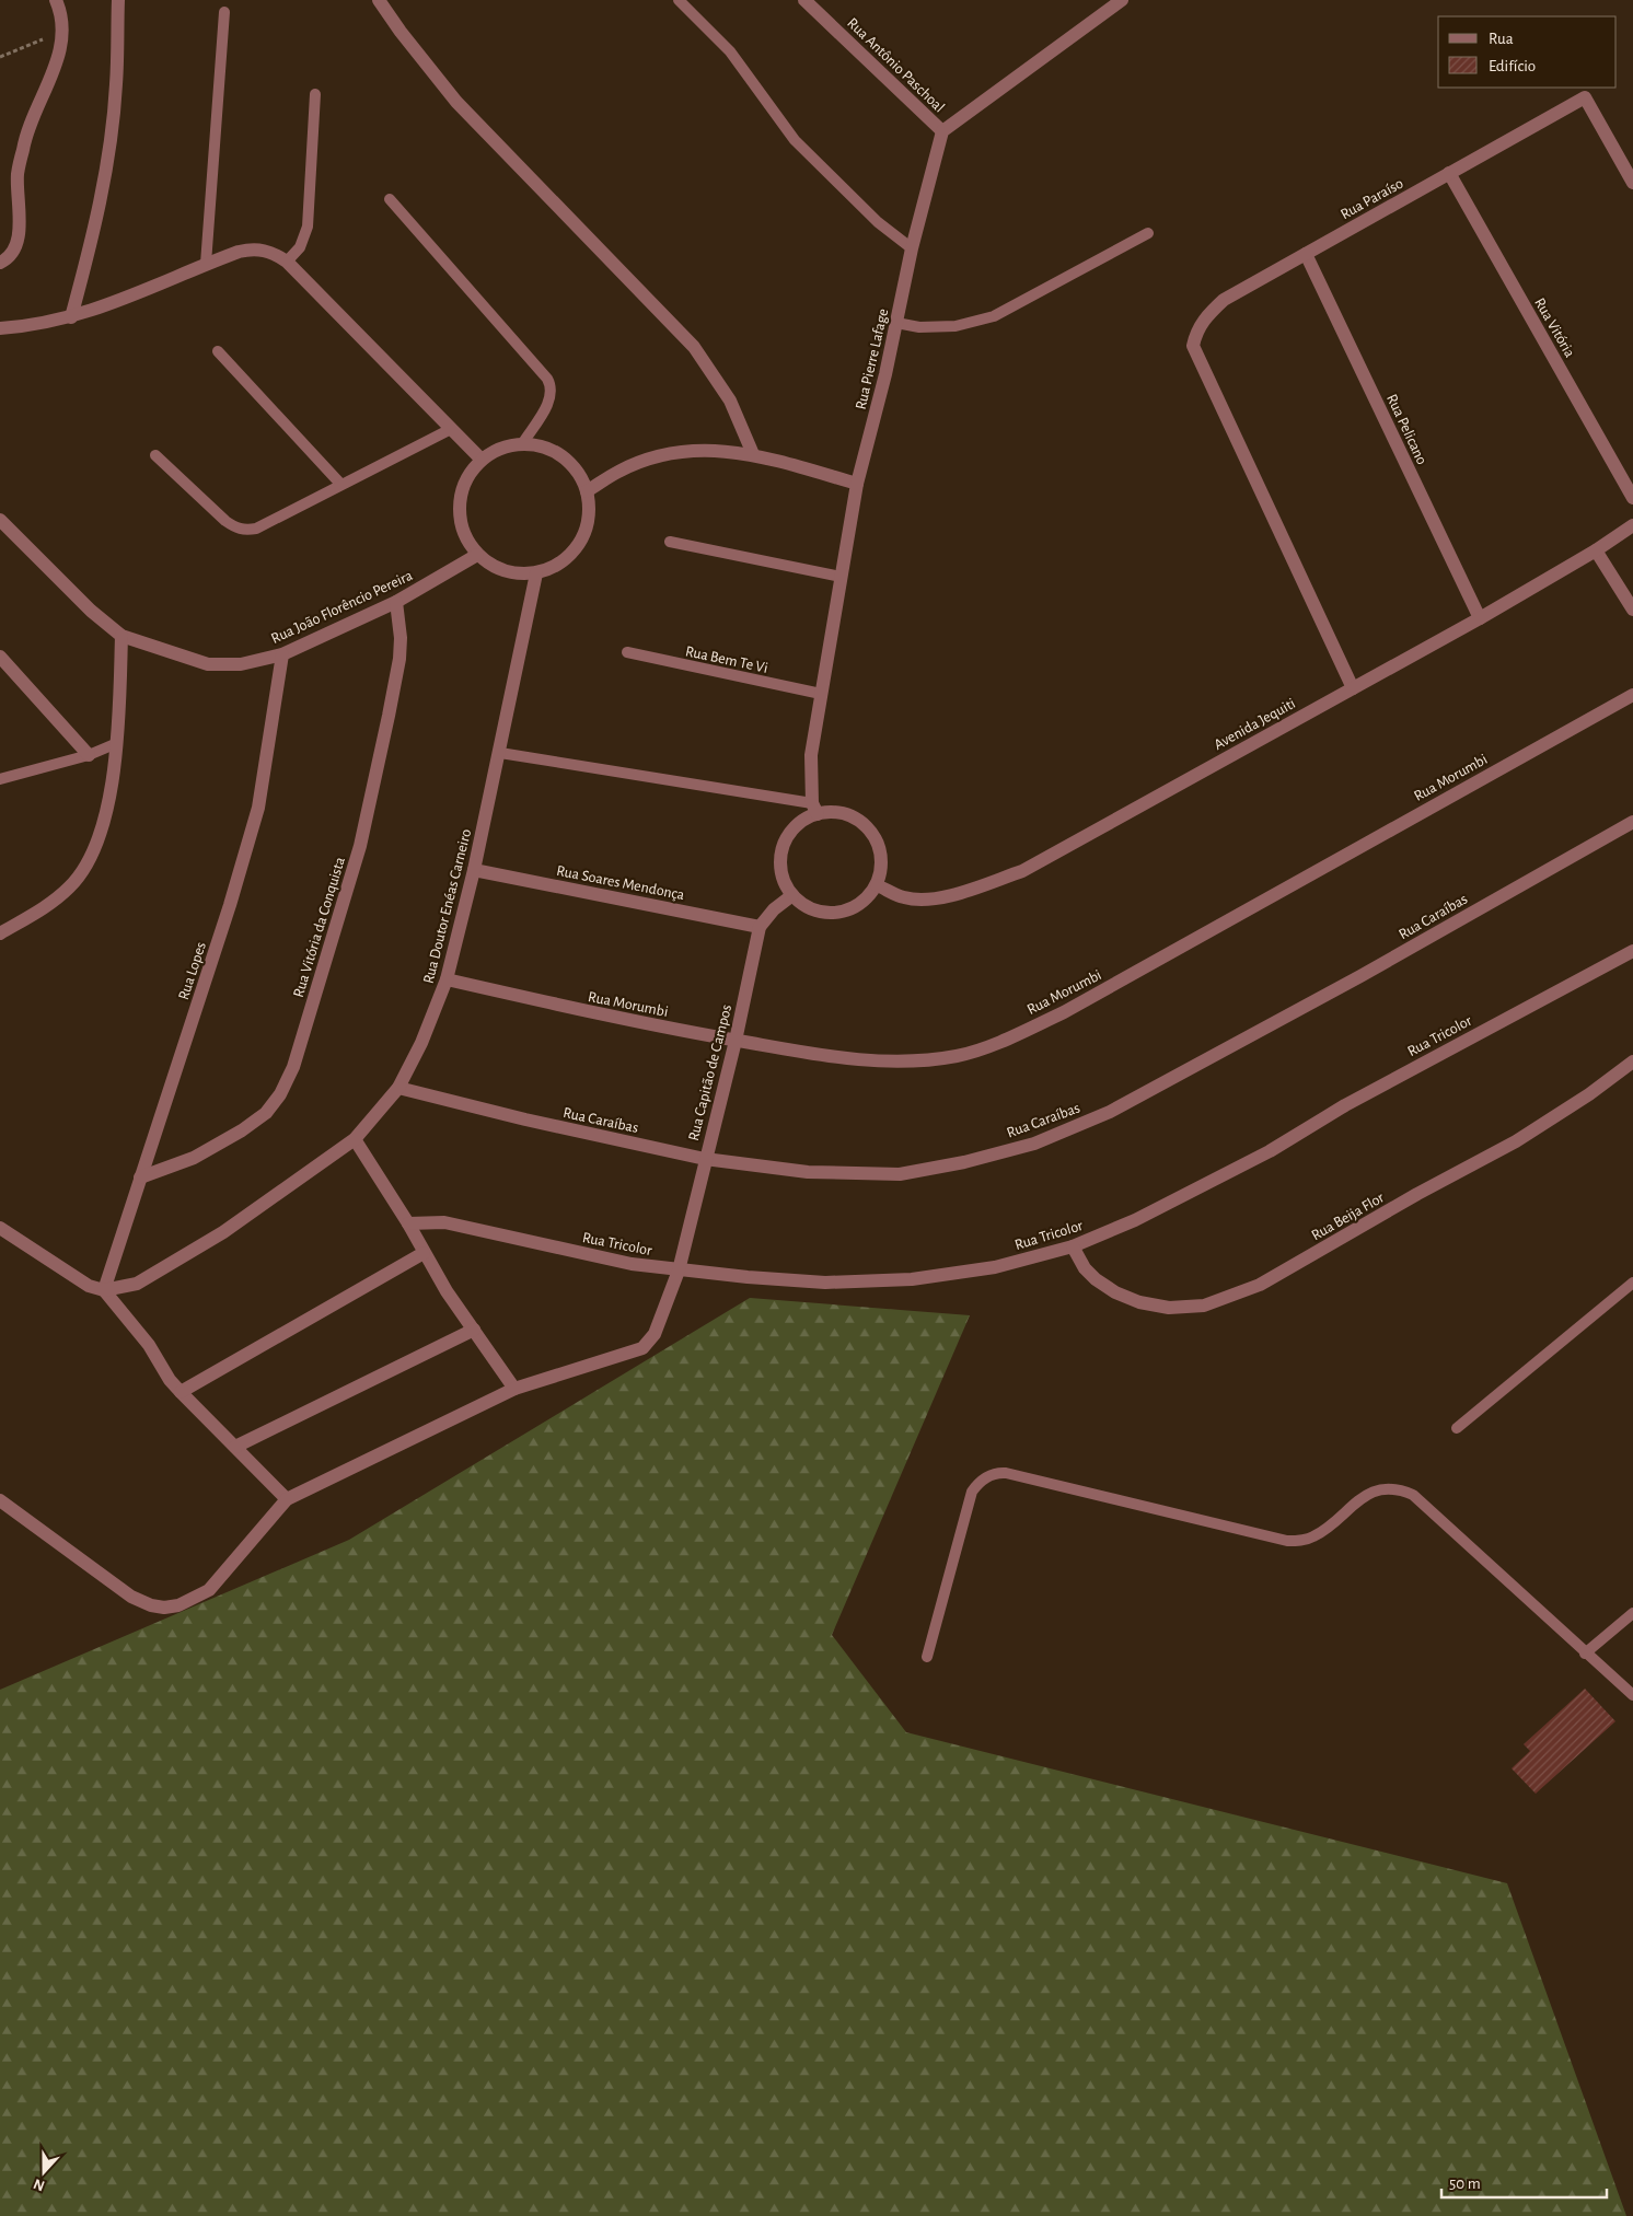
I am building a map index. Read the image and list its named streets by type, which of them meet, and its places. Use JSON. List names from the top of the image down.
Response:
{
  "streets": {
    "street": [
      "Rua Antônio Paschoal",
      "Rua Paraíso",
      "Rua Vitória",
      "Rua Pierre Lafage",
      "Rua Pelicano",
      "Rua João Florêncio Pereira",
      "Avenida Jequiti",
      "Rua Morumbi",
      "Rua Soares Mendonça",
      "Rua Doutor Enéas Carneiro",
      "Rua Caraíbas",
      "Rua Vitória da Conquista",
      "Rua Lopes",
      "Rua Tricolor",
      "Rua Capitão de Campos",
      "Rua Beija Flor"
    ],
    "lane": ["Rua Bem Te Vi"]
  },
  "crossings": [
    ["Rua Antônio Paschoal", "Rua Pierre Lafage"],
    ["Rua Paraíso", "Rua Vitória"],
    ["Rua Paraíso", "Rua Pelicano"],
    ["Rua Paraíso", "Avenida Jequiti"],
    ["Rua Pierre Lafage", "Rua Bem Te Vi"],
    ["Rua Pierre Lafage", "Avenida Jequiti"],
    ["Rua Pierre Lafage", "Rua Capitão de Campos"],
    ["Rua Pelicano", "Avenida Jequiti"],
    ["Rua João Florêncio Pereira", "Rua Doutor Enéas Carneiro"],
    ["Rua João Florêncio Pereira", "Rua Vitória da Conquista"],
    ["Rua João Florêncio Pereira", "Rua Lopes"],
    ["Avenida Jequiti", "Rua Capitão de Campos"],
    ["Rua Morumbi", "Rua Doutor Enéas Carneiro"],
    ["Rua Morumbi", "Rua Capitão de Campos"],
    ["Rua Soares Mendonça", "Rua Doutor Enéas Carneiro"],
    ["Rua Soares Mendonça", "Rua Capitão de Campos"],
    ["Rua Doutor Enéas Carneiro", "Rua Caraíbas"],
    ["Rua Doutor Enéas Carneiro", "Rua Lopes"],
    ["Rua Caraíbas", "Rua Capitão de Campos"],
    ["Rua Vitória da Conquista", "Rua Lopes"],
    ["Rua Tricolor", "Rua Capitão de Campos"],
    ["Rua Tricolor", "Rua Beija Flor"]
  ],
  "legend": ["Rua", "Edifício"],
  "scale_bar": "50 m",
  "north": "bottom"
}
